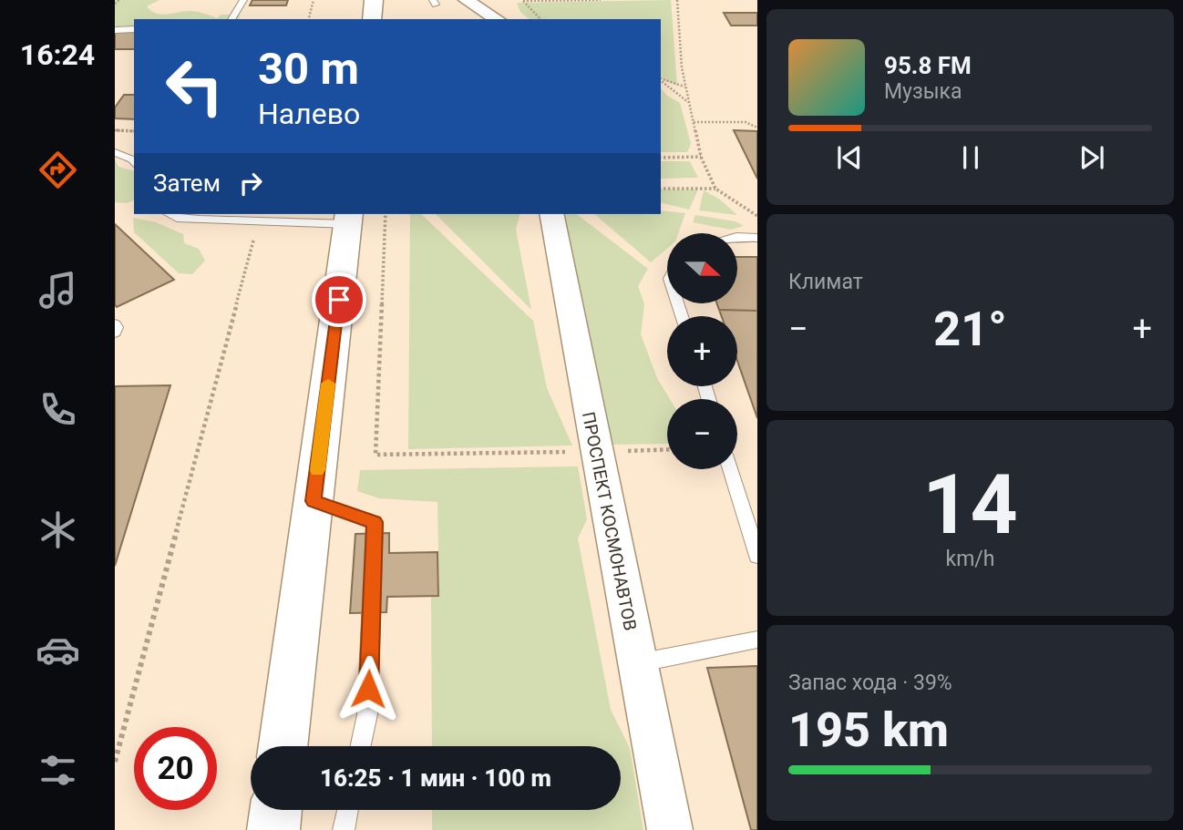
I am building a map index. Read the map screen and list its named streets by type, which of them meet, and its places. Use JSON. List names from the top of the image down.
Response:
{
  "streets": {
    "street": ["ПРОСПЕКТ КОСМОНАВТОВ"]
  },
  "north": "right",
  "page": {
    "tabs": "16:24",
    "turn": ["30 m", "Налево"],
    "song": ["95.8 FM", "Музыка"],
    "then": "Затем",
    "tile": [
      "Климат",
      ["14", "km/h"],
      ["Запас хода · 39%", "195 km"]
    ],
    "map_buttons": ["+", "−"],
    "heat": ["−", "21°", "+"],
    "limit": "20",
    "trip": "16:25 · 1 мин · 100 m"
  }
}
